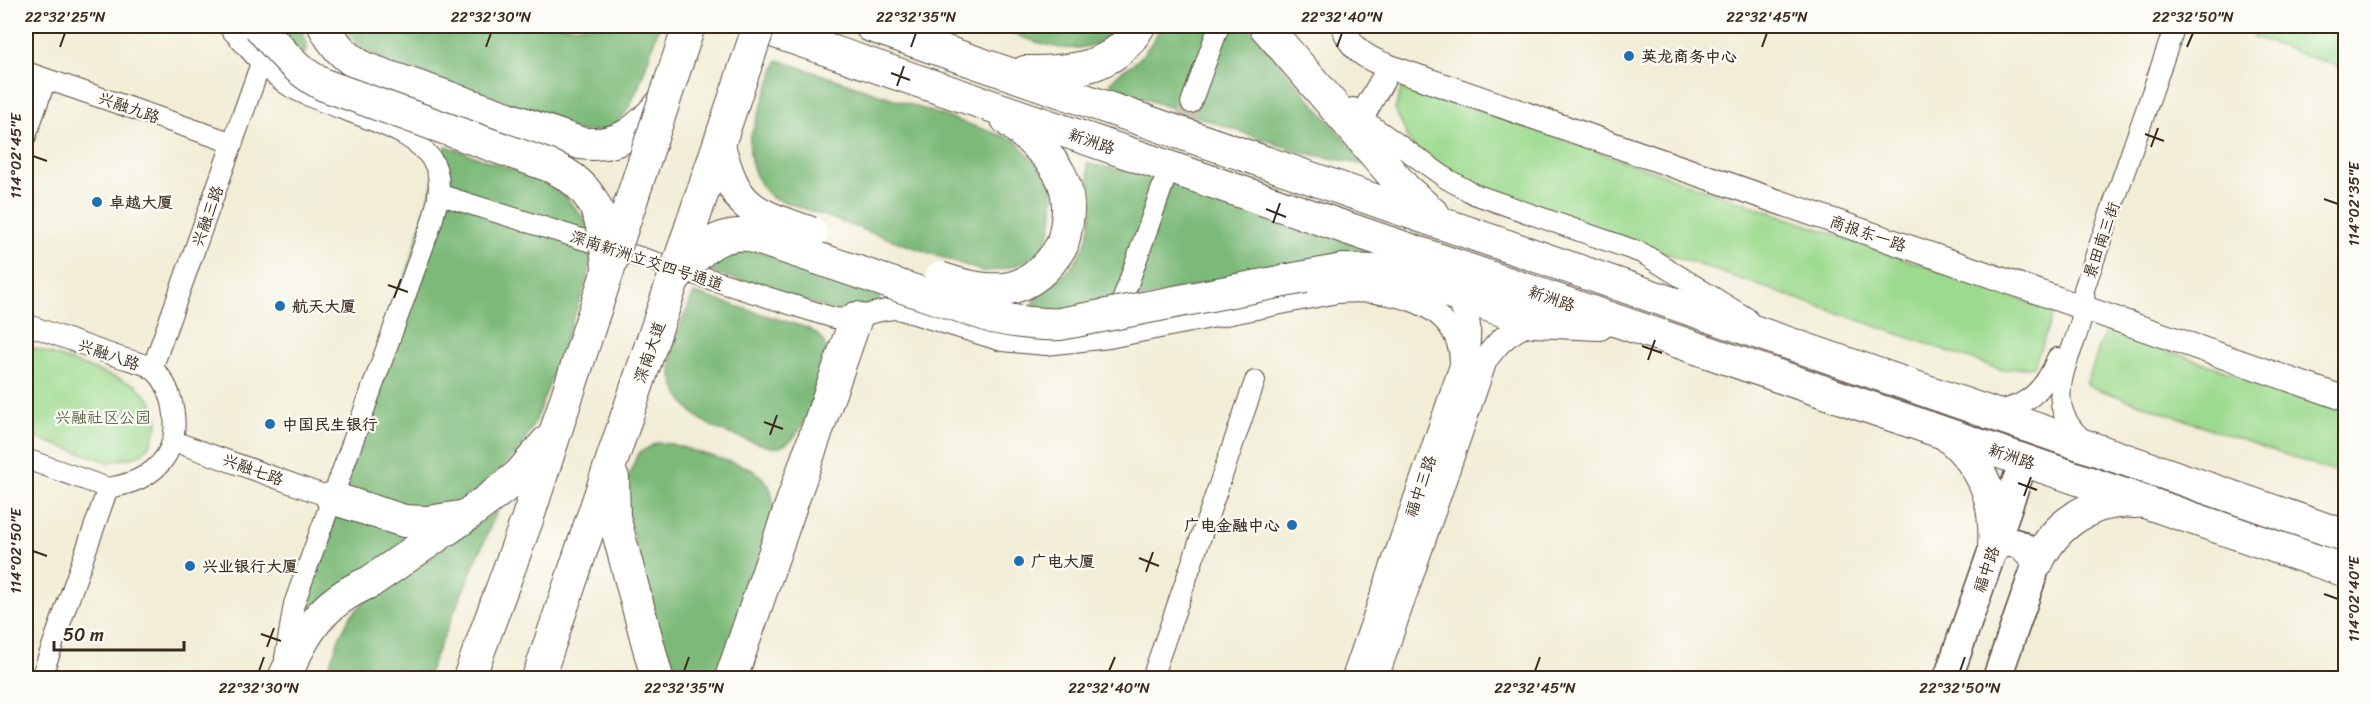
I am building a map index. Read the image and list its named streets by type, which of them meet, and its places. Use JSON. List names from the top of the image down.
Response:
{
  "streets": {
    "main road": ["新洲路", "深南大道", "福中路"],
    "street": [
      "兴融九路",
      "兴融三路",
      "商报东一路",
      "景田南三街",
      "深南新洲立交四号通道",
      "兴融八路",
      "兴融七路",
      "福中三路"
    ]
  },
  "crossings": [
    ["兴融九路", "兴融三路"],
    ["新洲路", "景田南三街"],
    ["新洲路", "深南大道"],
    ["新洲路", "福中路"],
    ["兴融三路", "兴融八路"],
    ["商报东一路", "景田南三街"],
    ["兴融八路", "兴融七路"]
  ],
  "parks": ["兴融社区公园"],
  "places": [
    "英龙商务中心",
    "卓越大厦",
    "航天大厦",
    "中国民生银行",
    "广电金融中心",
    "广电大厦",
    "兴业银行大厦"
  ],
  "scale_bar": "50 m",
  "coordinates": [
    "22°32'25\"N",
    "22°32'30\"N",
    "22°32'35\"N",
    "22°32'40\"N",
    "22°32'45\"N",
    "22°32'50\"N",
    "114°02'45\"E",
    "114°02'35\"E",
    "114°02'50\"E",
    "114°02'40\"E"
  ]
}
